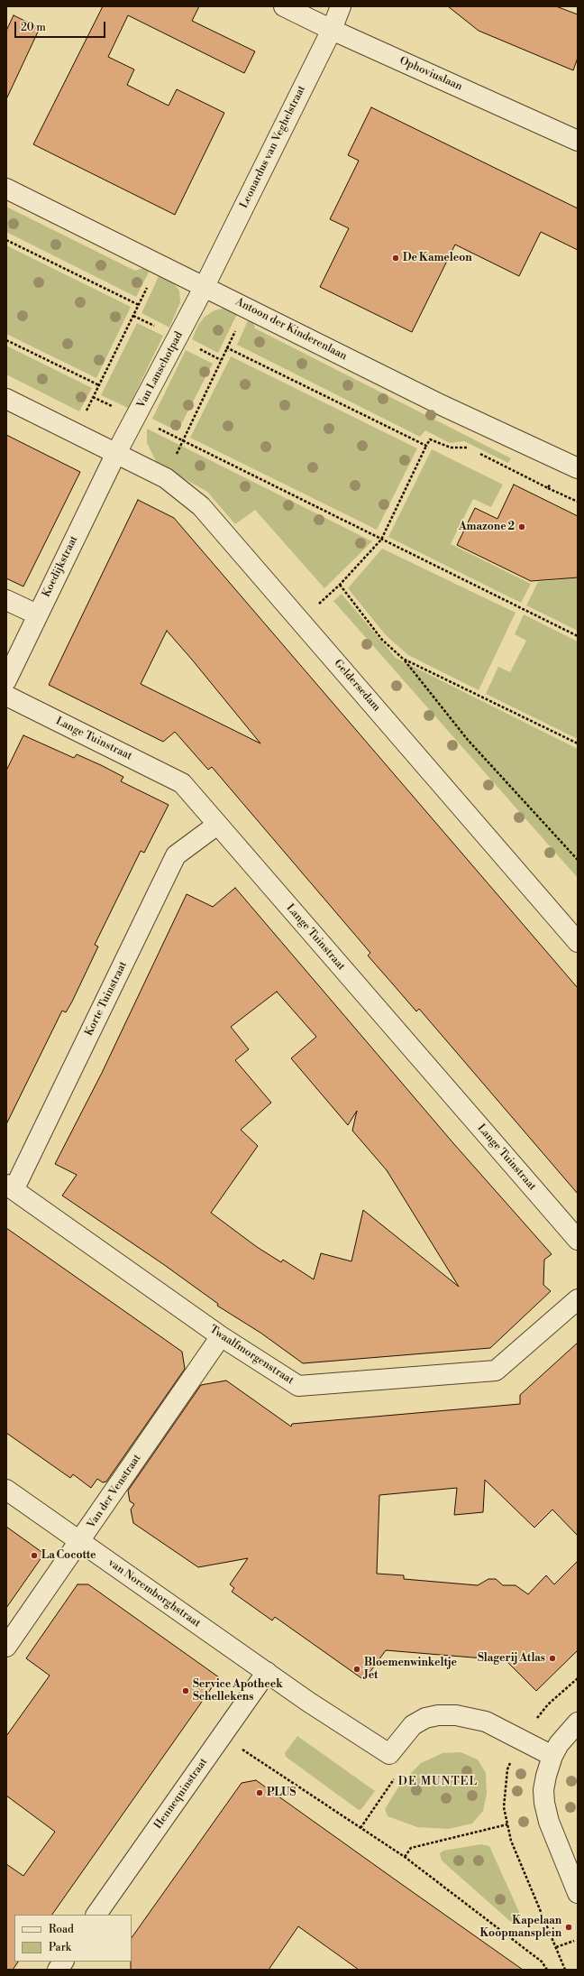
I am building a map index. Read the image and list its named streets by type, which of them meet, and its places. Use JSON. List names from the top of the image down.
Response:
{
  "streets": {
    "street": [
      "Ophoviuslaan",
      "Leonardus van Veghelstraat",
      "Antoon der Kinderenlaan",
      "Van Lanschotpad",
      "Koedijkstraat",
      "Geldersedam",
      "Lange Tuinstraat",
      "Korte Tuinstraat",
      "Twaalfmorgenstraat",
      "Van der Venstraat",
      "van Noremborghstraat",
      "Hennequinstraat"
    ]
  },
  "crossings": [
    ["Ophoviuslaan", "Leonardus van Veghelstraat"],
    ["Leonardus van Veghelstraat", "Antoon der Kinderenlaan"],
    ["Leonardus van Veghelstraat", "Van Lanschotpad"],
    ["Antoon der Kinderenlaan", "Van Lanschotpad"],
    ["Van Lanschotpad", "Koedijkstraat"],
    ["Van Lanschotpad", "Geldersedam"],
    ["Koedijkstraat", "Geldersedam"],
    ["Lange Tuinstraat", "Korte Tuinstraat"],
    ["Korte Tuinstraat", "Twaalfmorgenstraat"],
    ["Twaalfmorgenstraat", "Van der Venstraat"],
    ["Van der Venstraat", "van Noremborghstraat"],
    ["van Noremborghstraat", "Hennequinstraat"]
  ],
  "districts": ["DE MUNTEL"],
  "places": [
    "De Kameleon",
    "Amazone 2",
    "La Cocotte",
    "Slagerij Atlas",
    "Bloemenwinkeltje Jet",
    "Service Apotheek Schellekens",
    "PLUS",
    "Kapelaan Koopmansplein"
  ],
  "legend": ["Road", "Park"],
  "scale_bar": "20 m"
}
